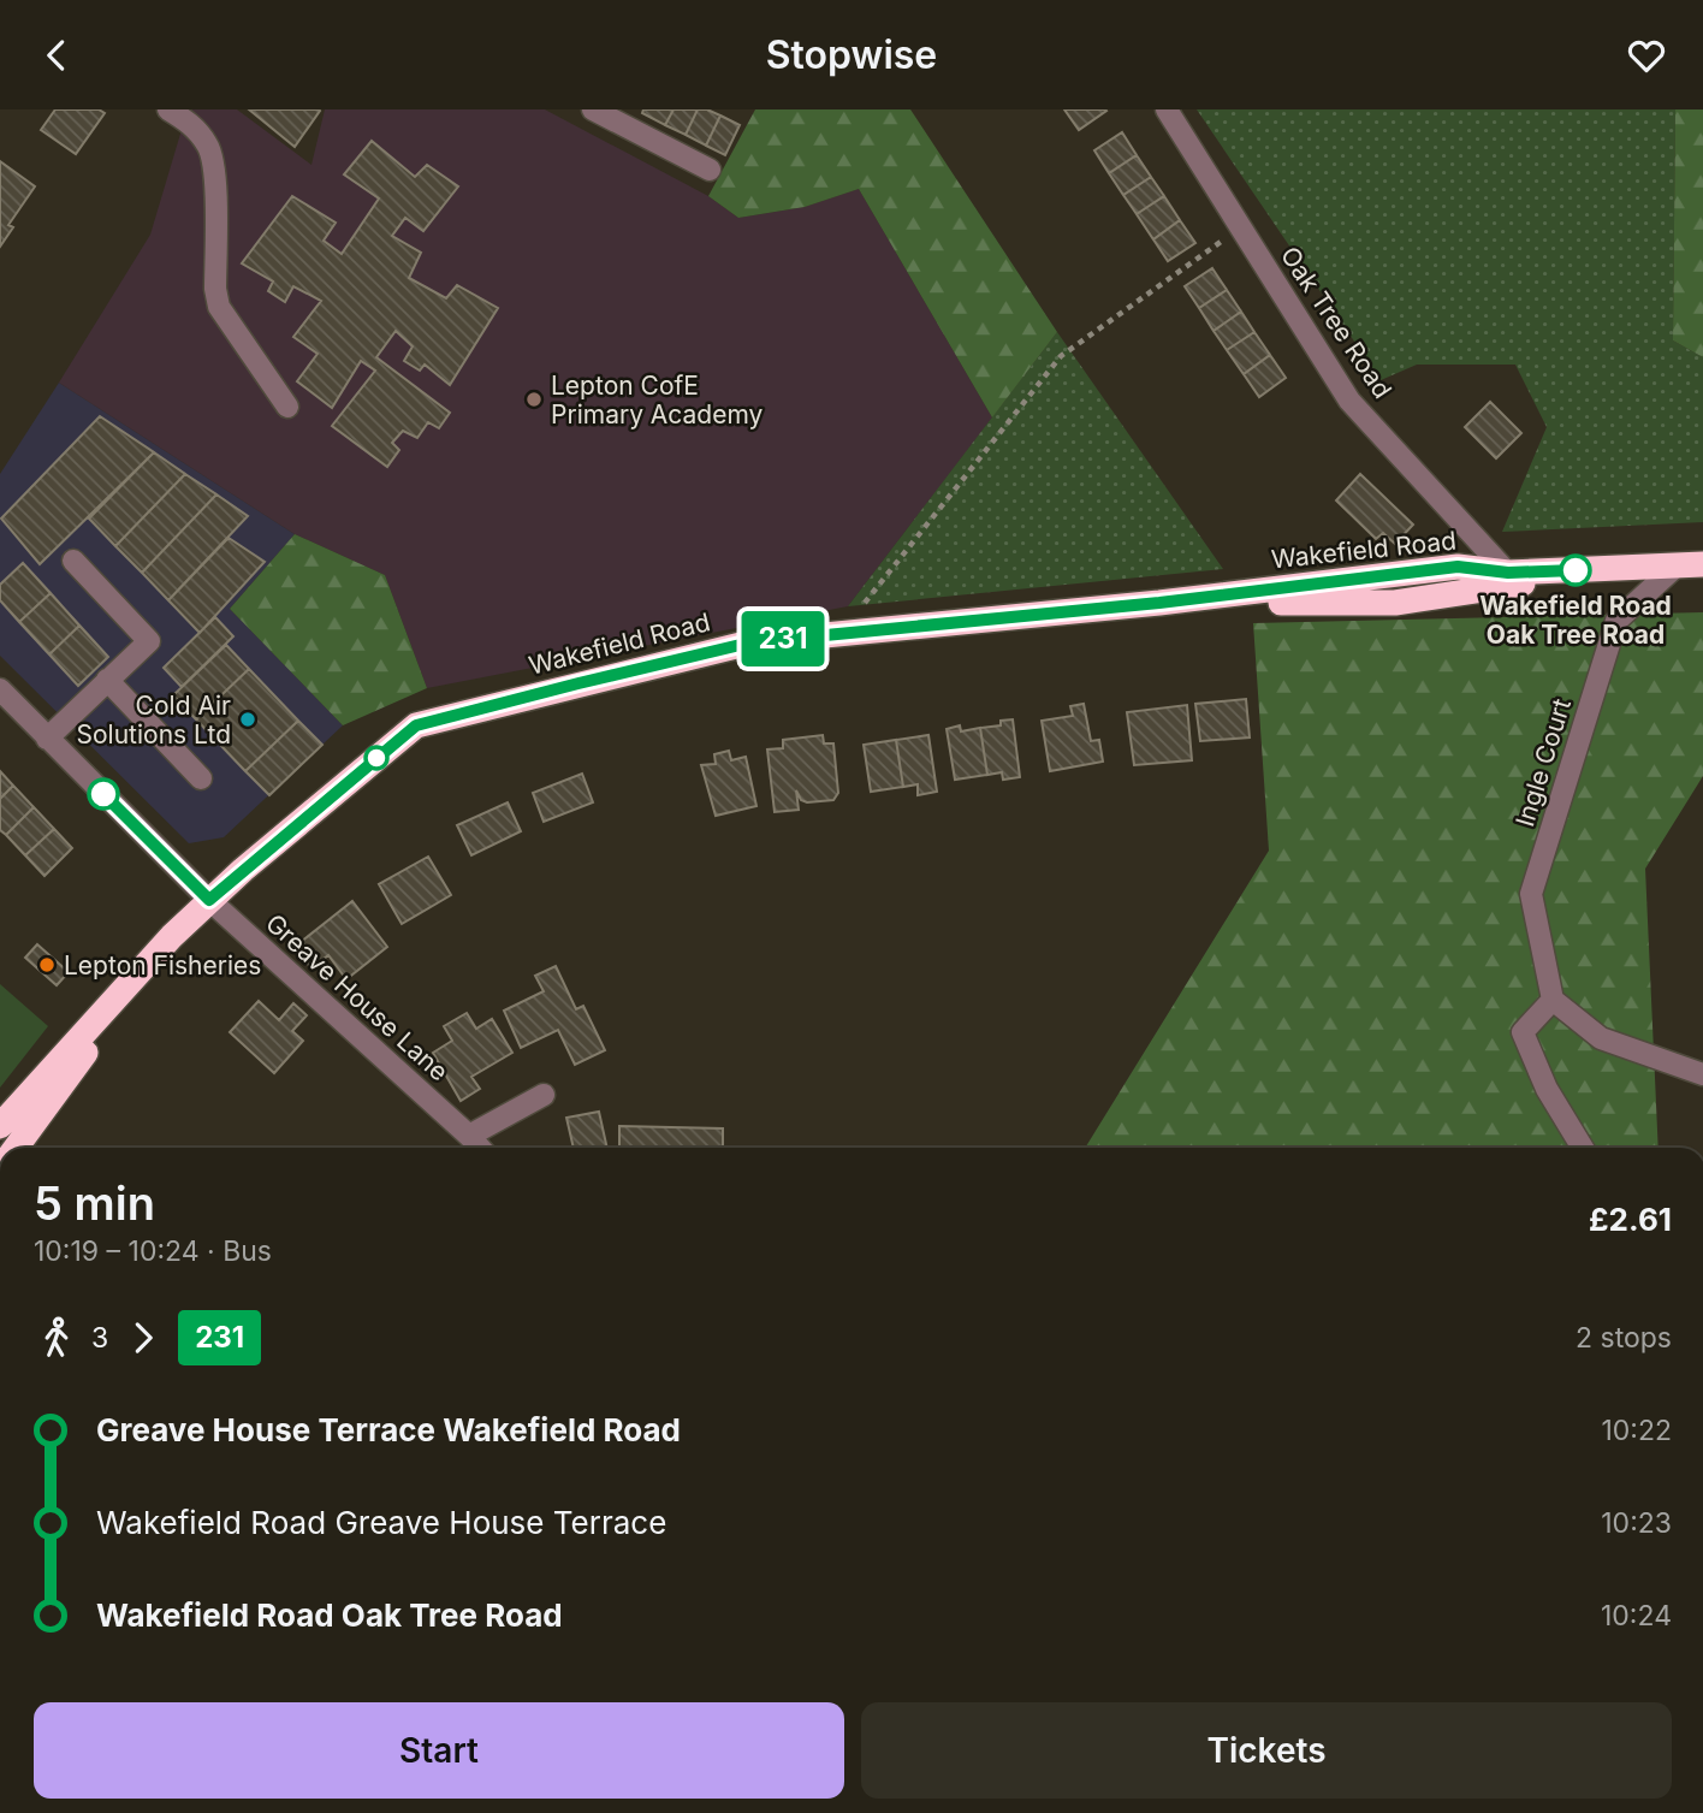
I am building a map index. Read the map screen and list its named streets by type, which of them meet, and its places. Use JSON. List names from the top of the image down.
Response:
{
  "streets": {
    "highway": ["Wakefield Road"],
    "street": ["Oak Tree Road", "Ingle Court", "Greave House Lane"]
  },
  "crossings": [
    ["Oak Tree Road", "Wakefield Road"],
    ["Wakefield Road", "Ingle Court"],
    ["Wakefield Road", "Greave House Lane"]
  ],
  "places": [
    "Lepton CofE Primary Academy",
    "Wakefield Road Oak Tree Road",
    "Cold Air Solutions Ltd",
    "Lepton Fisheries"
  ],
  "lines": ["bus line 231"],
  "page": {
    "header": "Stopwise",
    "on_map": "231",
    "heading": ["5 min", "10:19 – 10:24 · Bus", "£2.61"],
    "legs": ["3", "231", "2 stops"],
    "list": [
      {
        "name": "Greave House Terrace Wakefield Road",
        "value": "10:22"
      },
      {
        "name": "Wakefield Road Greave House Terrace",
        "value": "10:23"
      },
      {
        "name": "Wakefield Road Oak Tree Road",
        "value": "10:24"
      }
    ],
    "buttons": ["Start", "Tickets"]
  }
}
